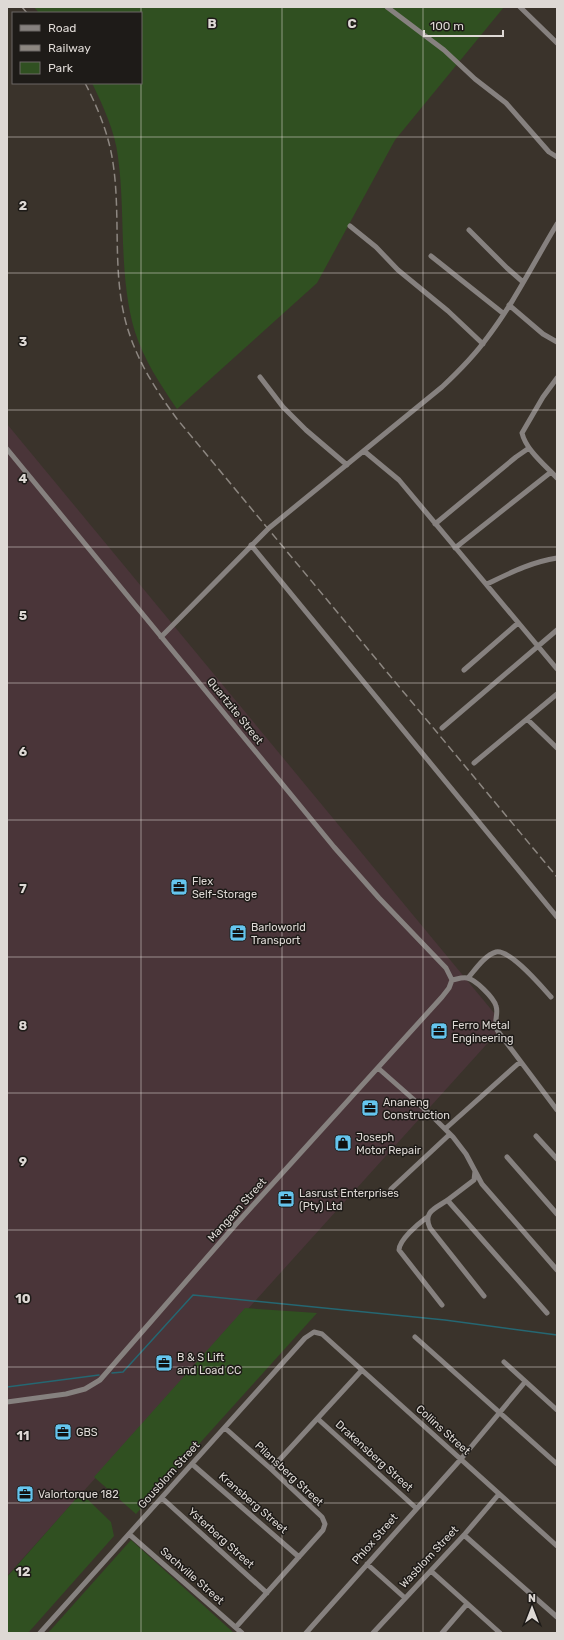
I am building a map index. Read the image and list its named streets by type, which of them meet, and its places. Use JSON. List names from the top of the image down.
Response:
{
  "streets": {
    "street": [
      "Quartzite Street",
      "Mangaan Street",
      "Collins Street",
      "Drakensberg Street",
      "Pilansberg Street",
      "Gousblom Street",
      "Kransberg Street",
      "Ysterberg Street",
      "Phlox Street",
      "Wasblom Street",
      "Sachville Street"
    ]
  },
  "crossings": [
    ["Quartzite Street", "Mangaan Street"],
    ["Collins Street", "Gousblom Street"],
    ["Collins Street", "Phlox Street"],
    ["Collins Street", "Wasblom Street"],
    ["Drakensberg Street", "Phlox Street"],
    ["Pilansberg Street", "Gousblom Street"],
    ["Pilansberg Street", "Kransberg Street"],
    ["Pilansberg Street", "Ysterberg Street"],
    ["Pilansberg Street", "Sachville Street"],
    ["Gousblom Street", "Kransberg Street"],
    ["Gousblom Street", "Ysterberg Street"],
    ["Gousblom Street", "Sachville Street"]
  ],
  "places": {
    "office": [
      "Flex Self-Storage",
      "Barloworld Transport",
      "Ferro Metal Engineering",
      "Ananeng Construction",
      "Lasrust Enterprises (Pty) Ltd",
      "B & S Lift and Load CC",
      "GBS",
      "Valortorque 182"
    ],
    "shop": ["Joseph Motor Repair"]
  },
  "legend": ["Road", "Railway", "Park"],
  "scale_bar": "100 m",
  "north": "top",
  "grid": {
    "columns": ["B", "C"],
    "rows": [
      "2",
      "3",
      "4",
      "5",
      "6",
      "7",
      "8",
      "9",
      "10",
      "11",
      "12"
    ]
  }
}
